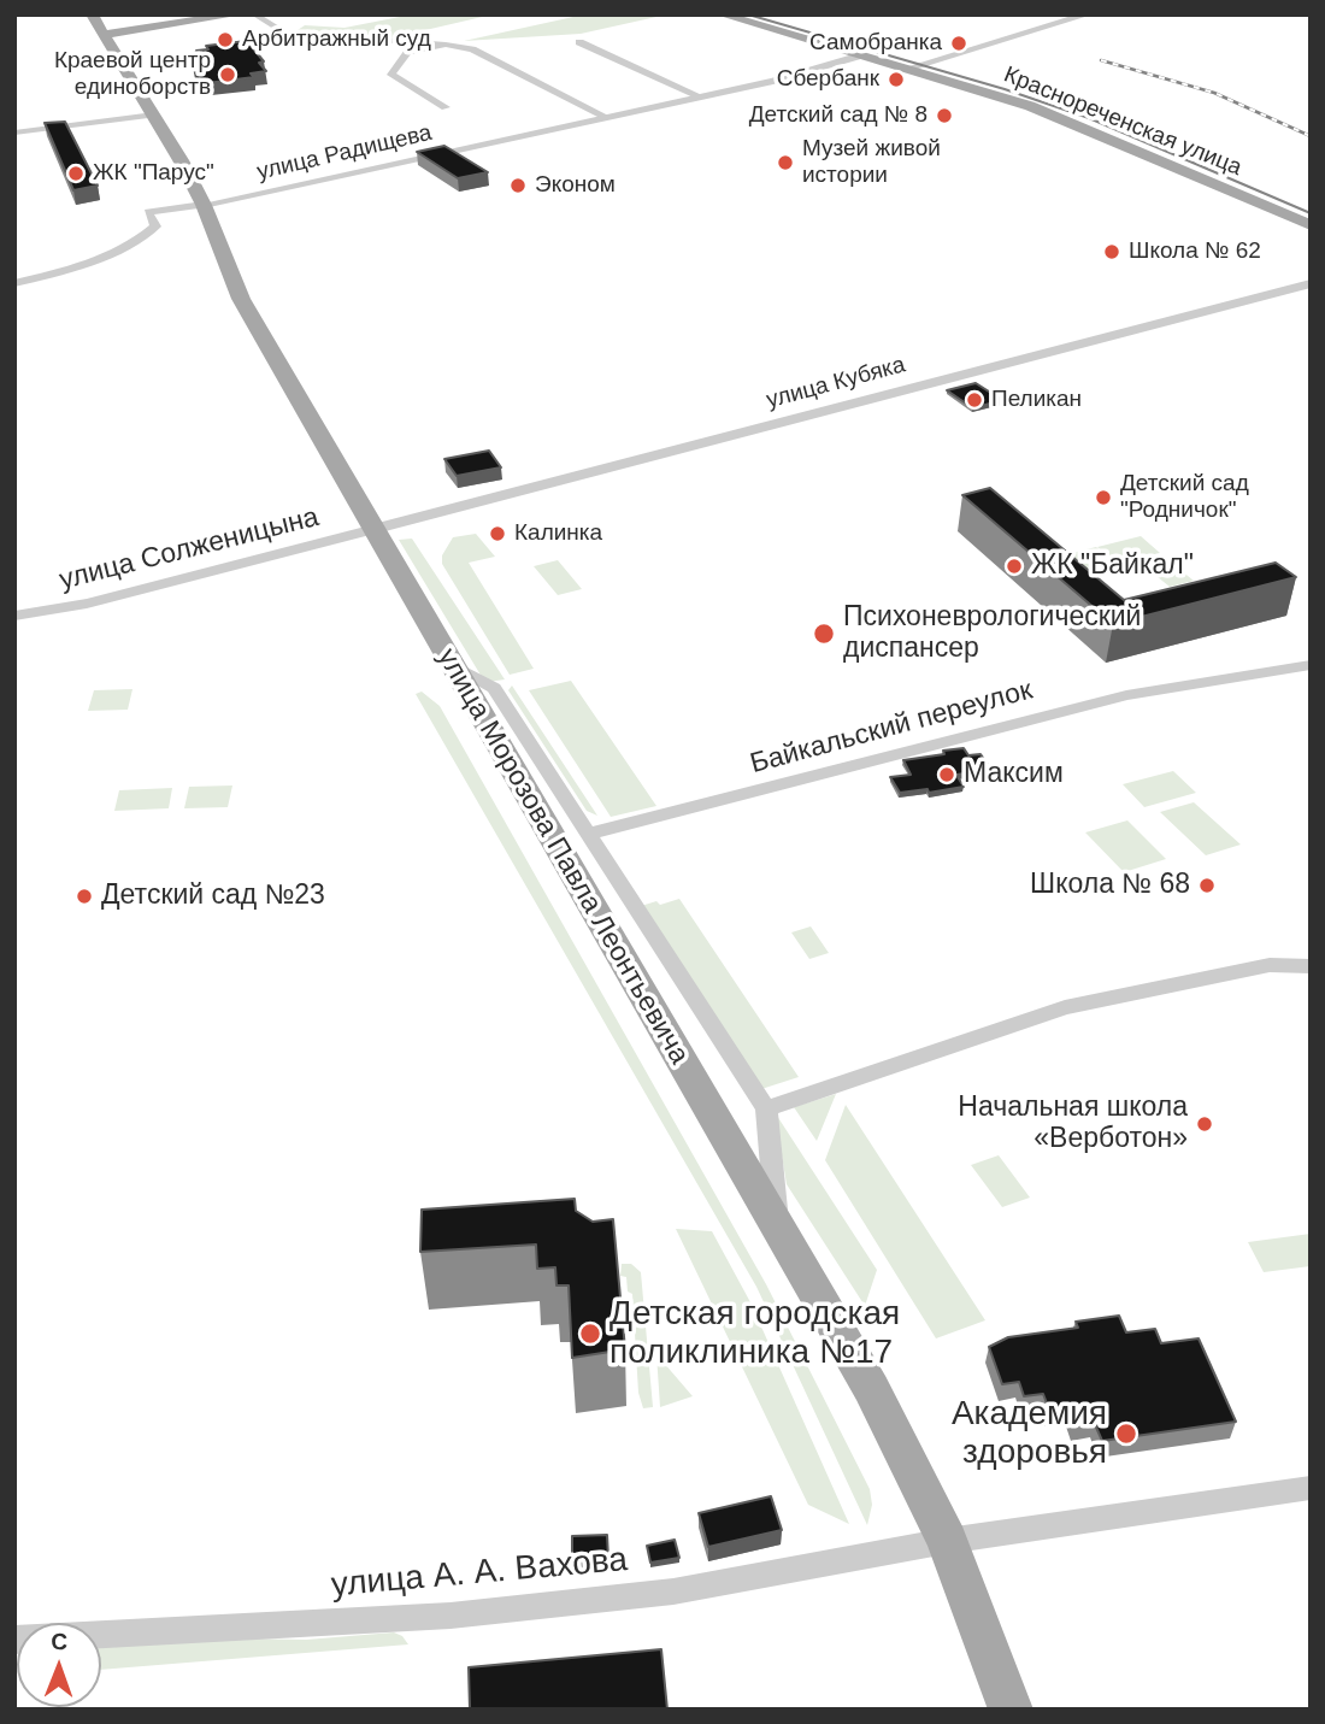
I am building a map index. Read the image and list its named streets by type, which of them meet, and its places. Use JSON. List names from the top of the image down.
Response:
{
  "streets": {
    "main road": ["Краснореченская улица", "улица Морозова Павла Леонтьевича"],
    "street": [
      "улица Радищева",
      "улица Кубяка",
      "улица Солженицына",
      "Байкальский переулок",
      "улица А. А. Вахова"
    ]
  },
  "crossings": [
    ["Краснореченская улица", "улица Радищева"],
    ["улица Радищева", "улица Морозова Павла Леонтьевича"],
    ["улица Кубяка", "улица Солженицына"],
    ["улица Кубяка", "улица Морозова Павла Леонтьевича"],
    ["улица Солженицына", "улица Морозова Павла Леонтьевича"],
    ["улица Морозова Павла Леонтьевича", "улица А. А. Вахова"]
  ],
  "places": [
    "Арбитражный суд",
    "Самобранка",
    "Краевой центр единоборств",
    "Сбербанк",
    "Детский сад № 8",
    "Музей живой истории",
    "ЖК \"Парус\"",
    "Эконом",
    "Школа № 62",
    "Пеликан",
    "Детский сад \"Родничок\"",
    "Калинка",
    "ЖК \"Байкал\"",
    "Психоневрологический диспансер",
    "Максим",
    "Школа № 68",
    "Детский сад №23",
    "Начальная школа «Верботон»",
    "Детская городская поликлиника №17",
    "Академия здоровья"
  ],
  "north": "top"
}
